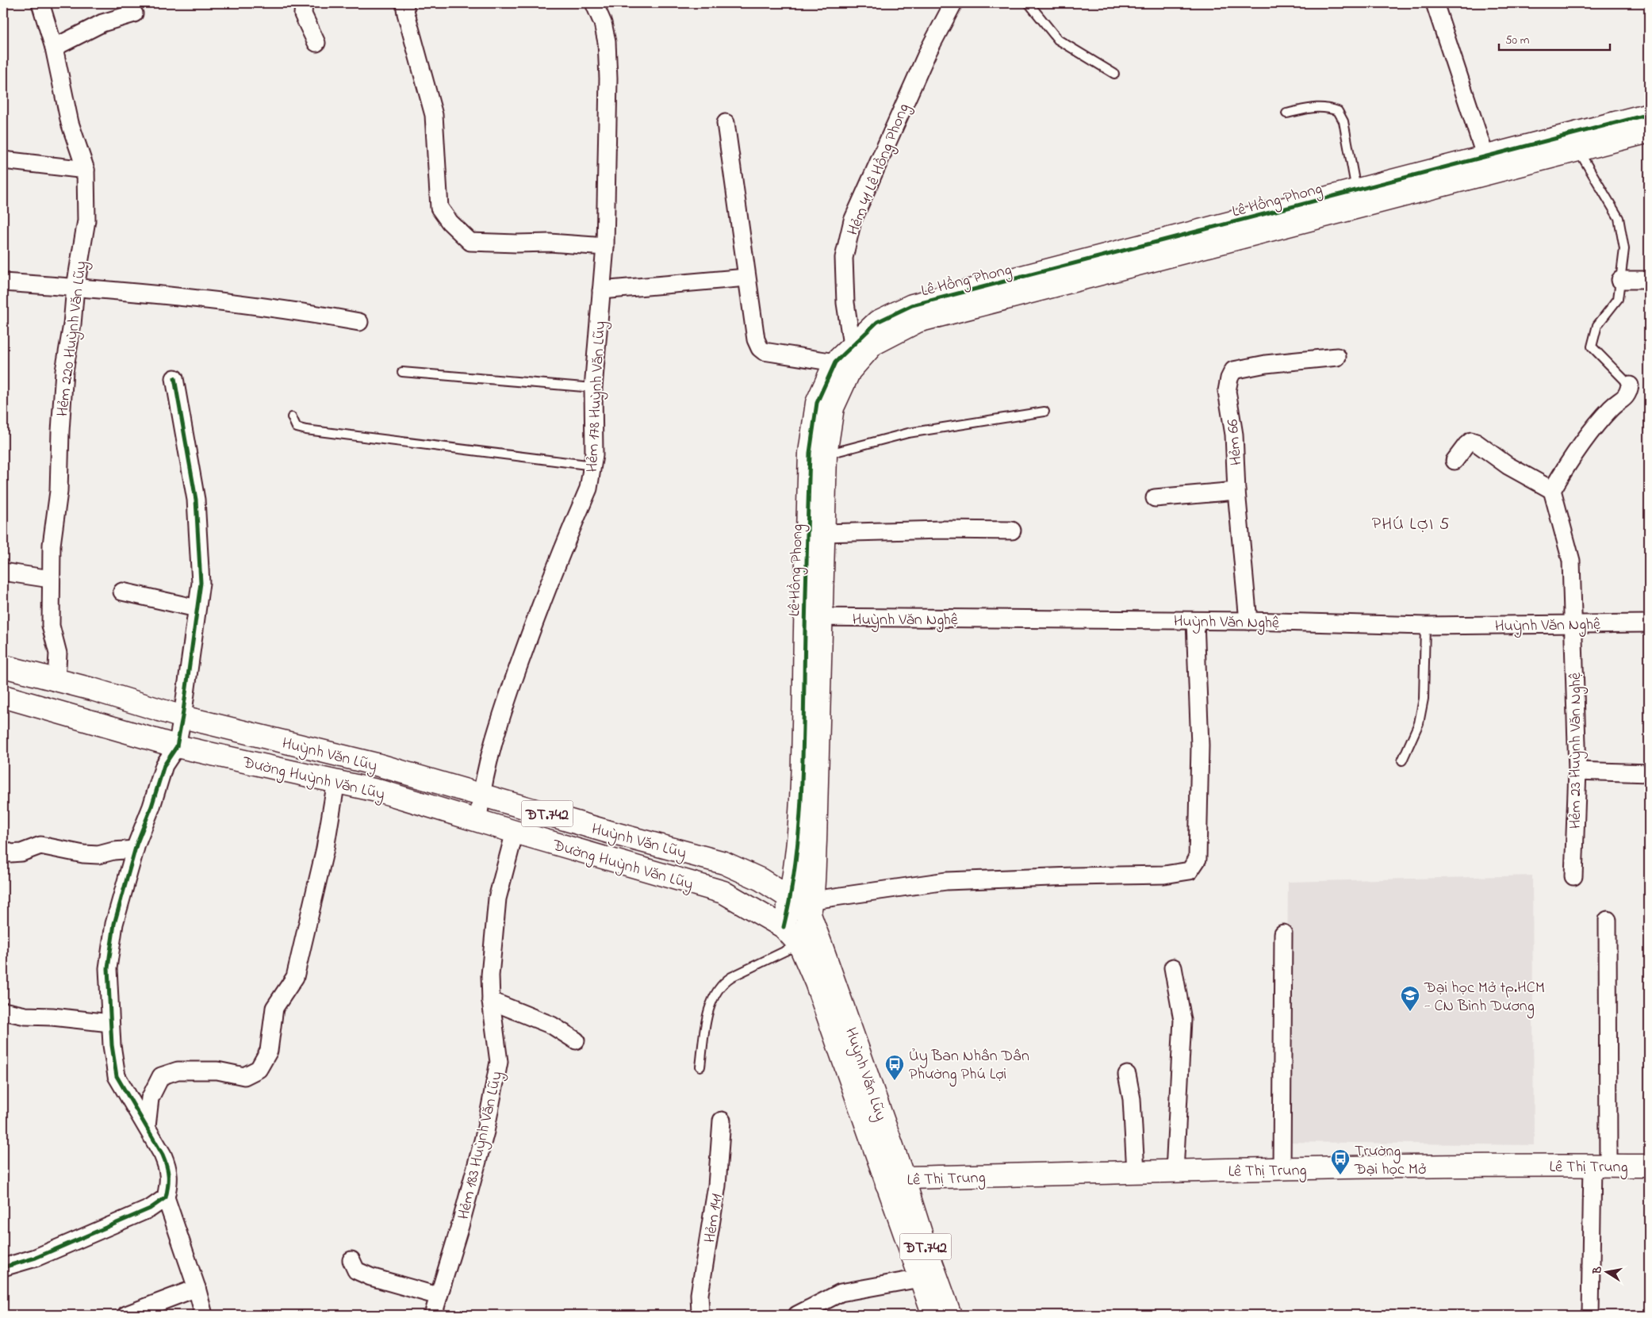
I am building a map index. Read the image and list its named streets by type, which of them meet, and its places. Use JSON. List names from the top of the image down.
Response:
{
  "streets": {
    "street": [
      "Hẻm 41 Lê Hồng Phong",
      "Lê Hồng Phong",
      "Hẻm 220 Huỳnh Văn Lũy",
      "Hẻm 178 Huỳnh Văn Lũy",
      "Hẻm 66",
      "Huỳnh Văn Nghệ",
      "Hẻm 23 Huỳnh Văn Nghệ",
      "Huỳnh Văn Lũy",
      "Đường Huỳnh Văn Lũy",
      "ĐT.742",
      "Hẻm 183 Huỳnh Văn Lũy",
      "Lê Thị Trung",
      "Hẻm 141"
    ]
  },
  "crossings": [
    ["Hẻm 41 Lê Hồng Phong", "Lê Hồng Phong"],
    ["Lê Hồng Phong", "Huỳnh Văn Nghệ"],
    ["Lê Hồng Phong", "Huỳnh Văn Lũy"],
    ["Lê Hồng Phong", "Đường Huỳnh Văn Lũy"],
    ["Hẻm 220 Huỳnh Văn Lũy", "Huỳnh Văn Lũy"],
    ["Hẻm 178 Huỳnh Văn Lũy", "Huỳnh Văn Lũy"],
    ["Hẻm 178 Huỳnh Văn Lũy", "Đường Huỳnh Văn Lũy"],
    ["Hẻm 66", "Huỳnh Văn Nghệ"],
    ["Huỳnh Văn Nghệ", "Hẻm 23 Huỳnh Văn Nghệ"],
    ["Huỳnh Văn Lũy", "Đường Huỳnh Văn Lũy"],
    ["Huỳnh Văn Lũy", "Lê Thị Trung"],
    ["Đường Huỳnh Văn Lũy", "Hẻm 183 Huỳnh Văn Lũy"],
    ["Đường Huỳnh Văn Lũy", "Lê Thị Trung"]
  ],
  "districts": ["PHÚ LỢI 5"],
  "places": {
    "school or university": ["Đại học Mở tp.HCM - CN Bình Dương"],
    "bus stop": ["Ủy Ban Nhân Dân Phường Phú Lợi", "Trường Đại học Mở"]
  },
  "scale_bar": "50 m",
  "north": "left"
}
